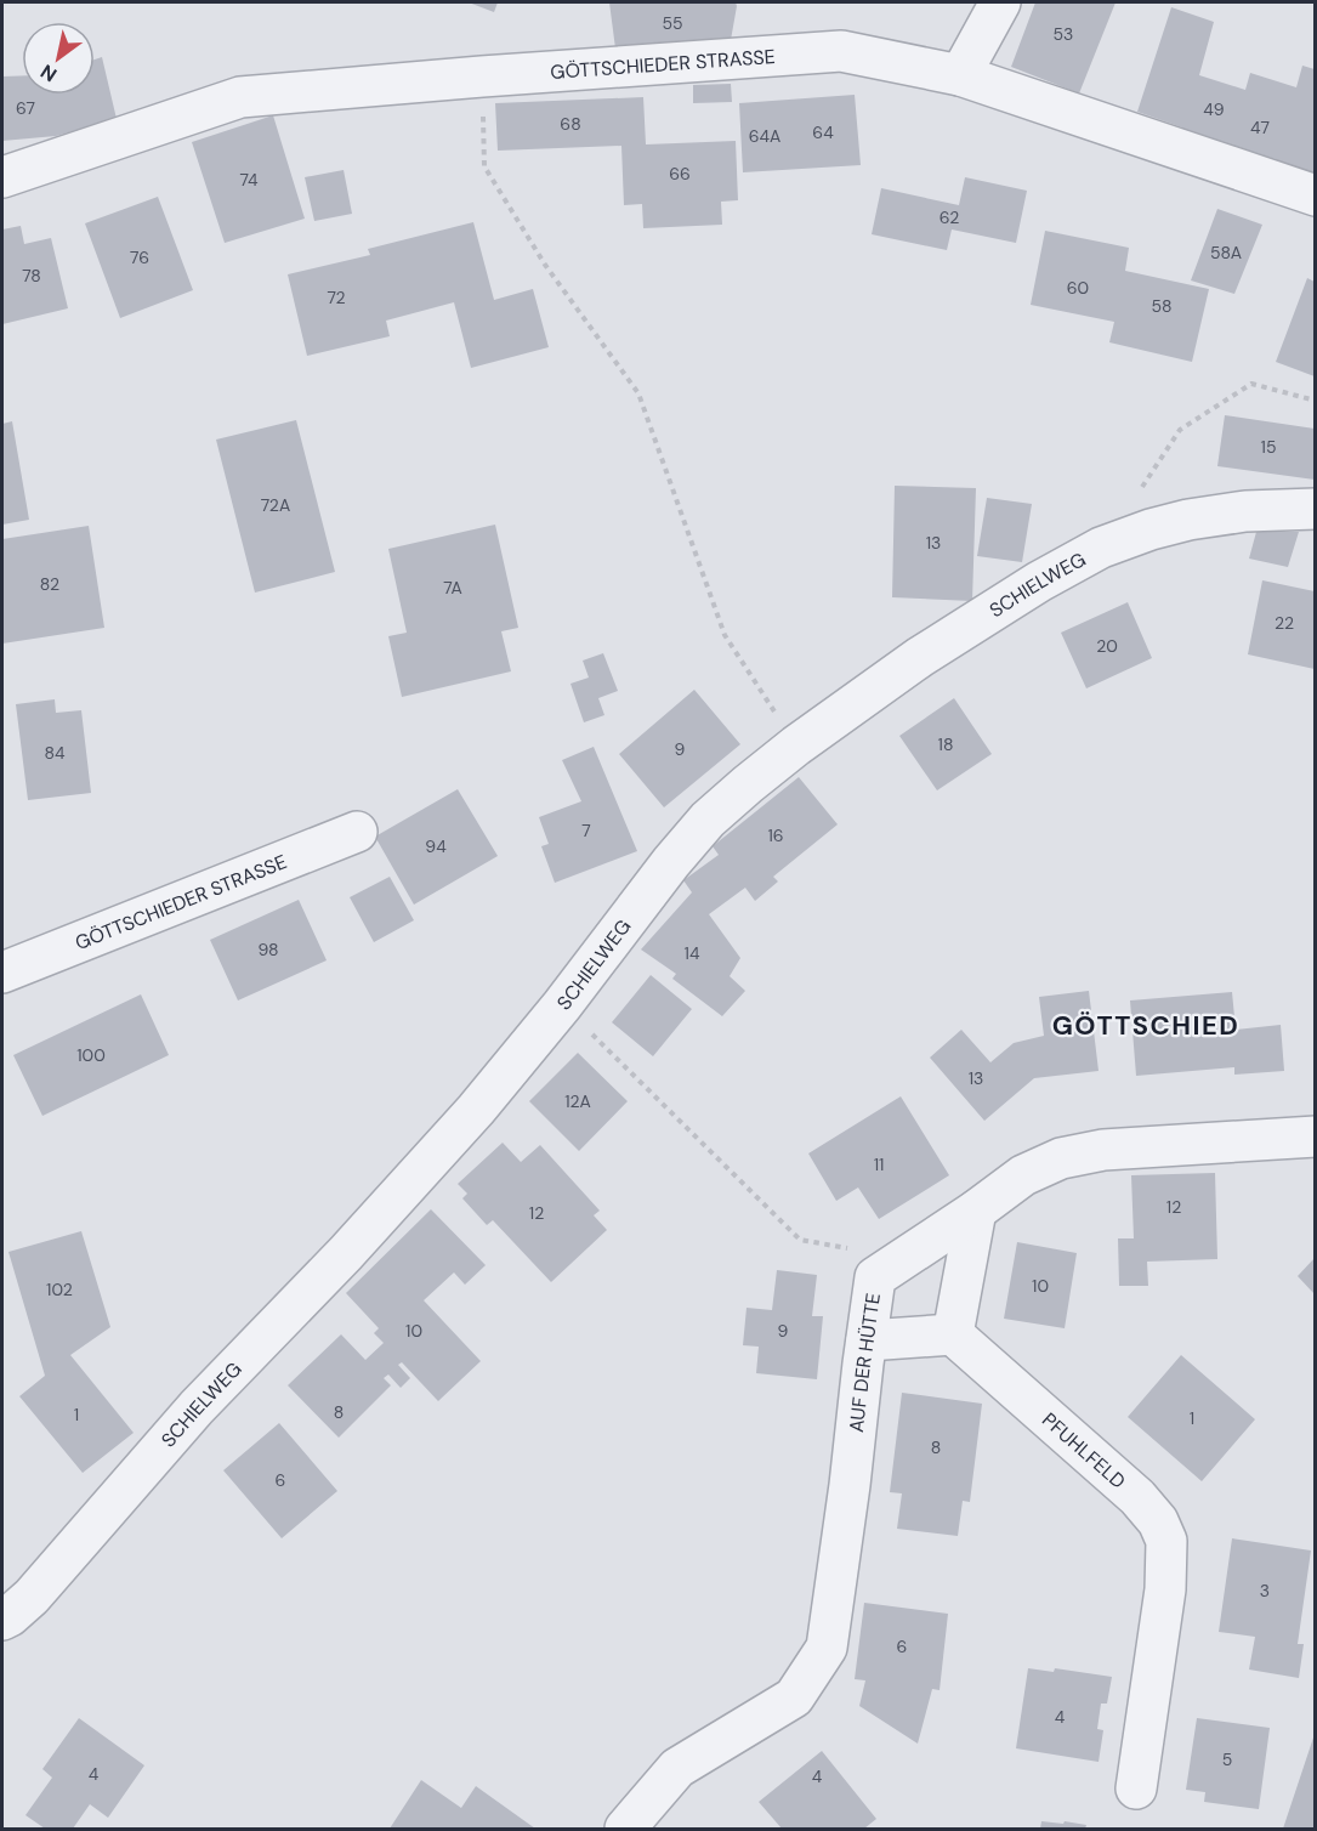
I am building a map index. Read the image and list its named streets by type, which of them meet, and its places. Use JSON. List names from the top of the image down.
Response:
{
  "streets": {
    "street": [
      "GÖTTSCHIEDER STRASSE",
      "SCHIELWEG",
      "AUF DER HÜTTE",
      "PFUHLFELD"
    ]
  },
  "districts": ["GÖTTSCHIED"],
  "house_numbers": [
    "55",
    "53",
    "67",
    "49",
    "68",
    "47",
    "64",
    "64A",
    "66",
    "74",
    "62",
    "58A",
    "76",
    "78",
    "60",
    "72",
    "58",
    "15",
    "72A",
    "13",
    "82",
    "7A",
    "22",
    "20",
    "18",
    "9",
    "84",
    "7",
    "16",
    "94",
    "98",
    "14",
    "100",
    "13",
    "12A",
    "11",
    "12",
    "12",
    "10",
    "102",
    "10",
    "9",
    "8",
    "1",
    "1",
    "8",
    "6",
    "3",
    "6",
    "4",
    "5",
    "4",
    "4"
  ],
  "north": "bottom left"
}
